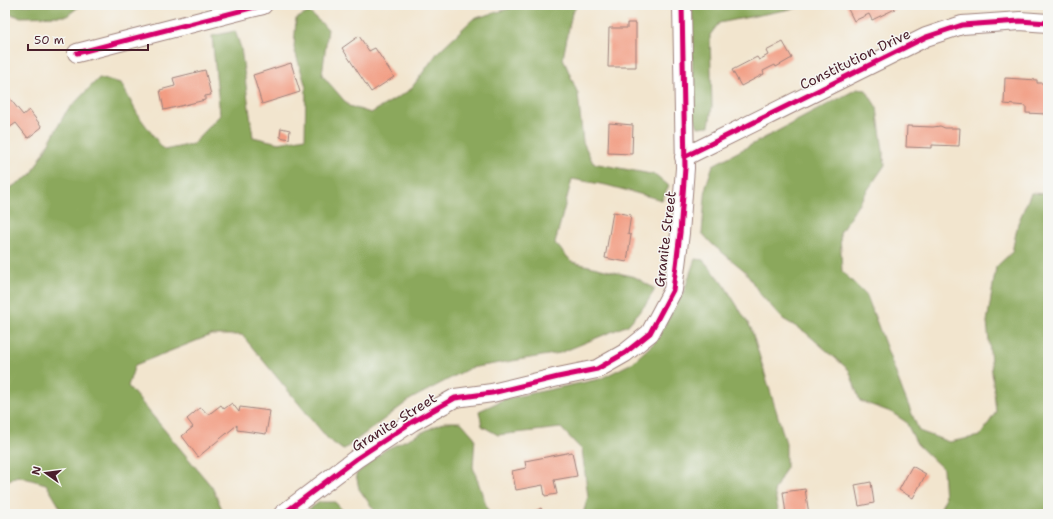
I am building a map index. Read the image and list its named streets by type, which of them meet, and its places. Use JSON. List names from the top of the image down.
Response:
{
  "streets": {
    "street": ["Constitution Drive", "Granite Street"]
  },
  "crossings": [
    ["Constitution Drive", "Granite Street"]
  ],
  "scale_bar": "50 m",
  "north": "left"
}
